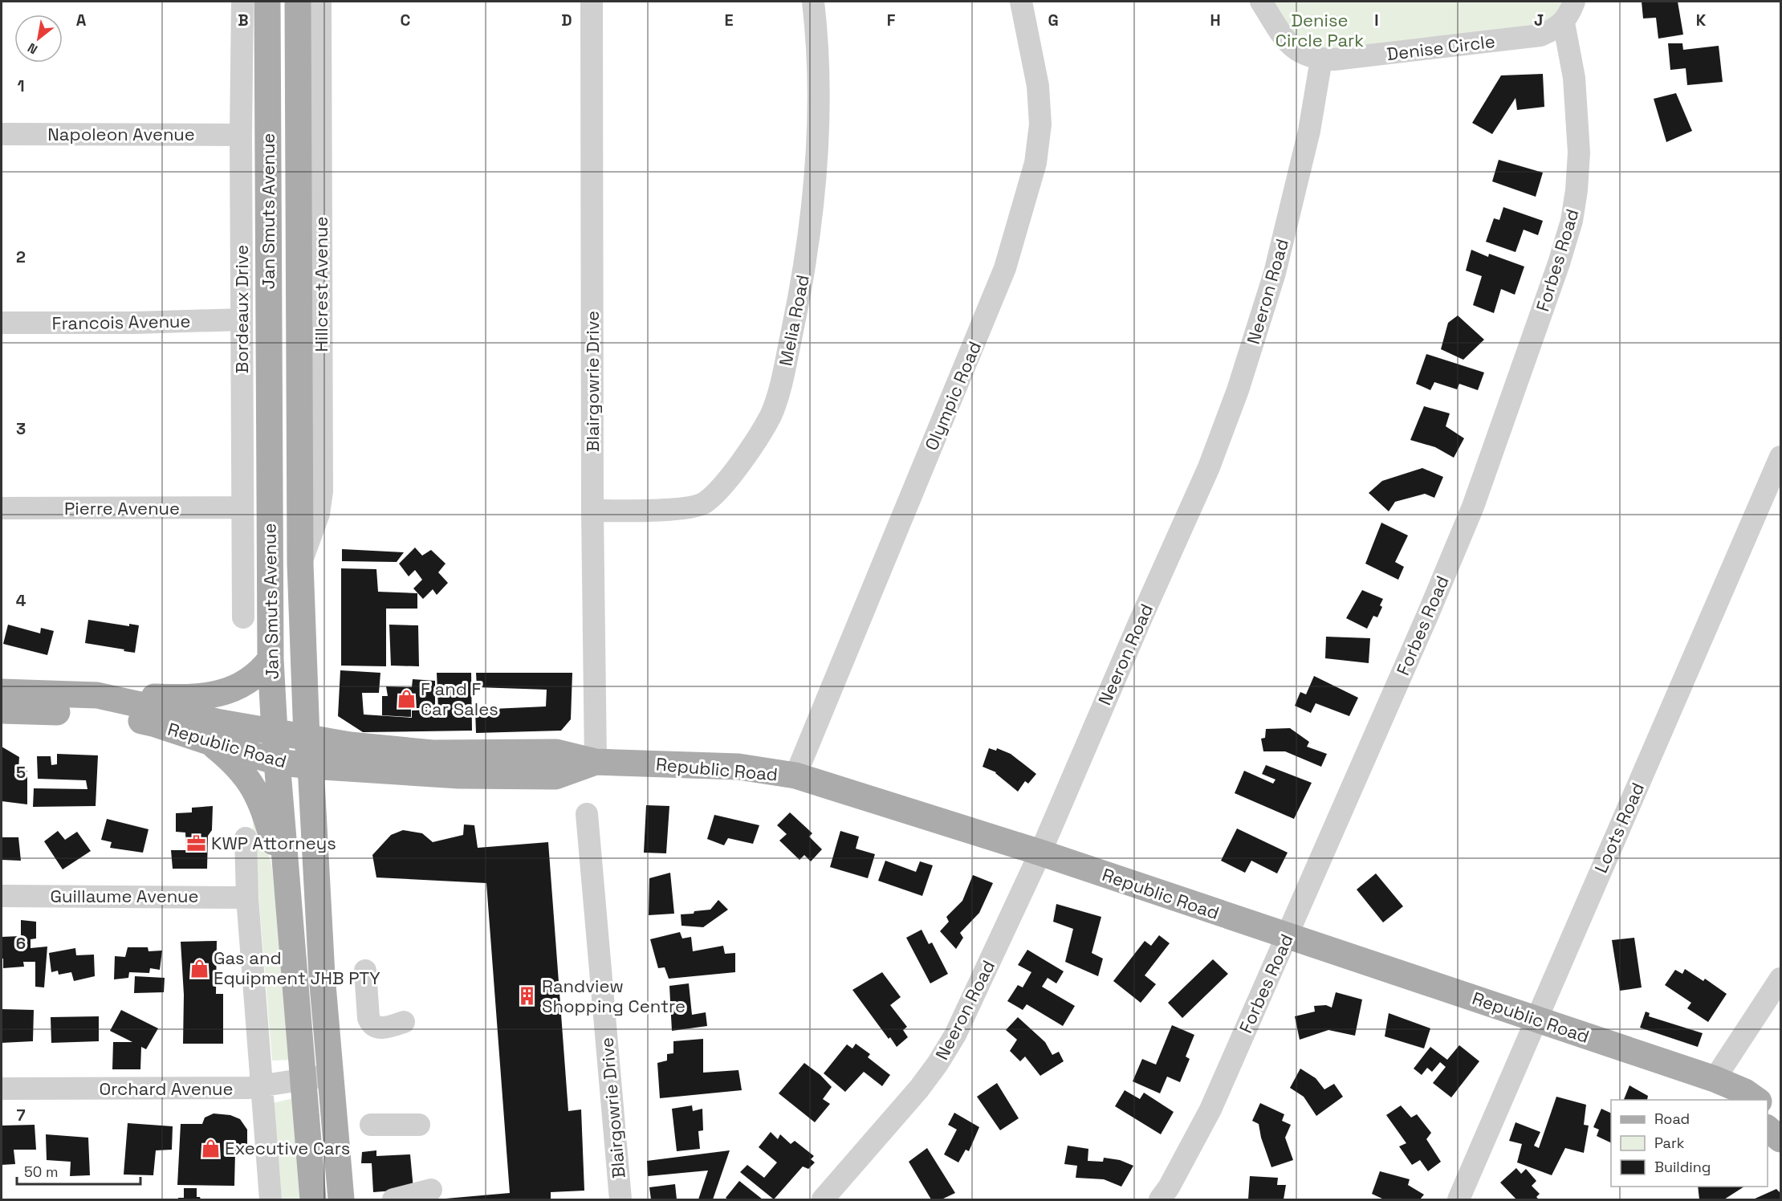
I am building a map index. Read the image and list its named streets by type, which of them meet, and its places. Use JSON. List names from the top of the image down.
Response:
{
  "streets": {
    "main road": ["Jan Smuts Avenue", "Republic Road"],
    "street": [
      "Denise Circle",
      "Napoleon Avenue",
      "Forbes Road",
      "Hillcrest Avenue",
      "Neeron Road",
      "Bordeaux Drive",
      "Melia Road",
      "Francois Avenue",
      "Blairgowrie Drive",
      "Olympic Road",
      "Pierre Avenue",
      "Loots Road",
      "Guillaume Avenue",
      "Orchard Avenue"
    ]
  },
  "crossings": [
    ["Denise Circle", "Forbes Road"],
    ["Denise Circle", "Neeron Road"],
    ["Napoleon Avenue", "Bordeaux Drive"],
    ["Jan Smuts Avenue", "Hillcrest Avenue"],
    ["Jan Smuts Avenue", "Republic Road"],
    ["Jan Smuts Avenue", "Orchard Avenue"],
    ["Forbes Road", "Republic Road"],
    ["Neeron Road", "Republic Road"],
    ["Bordeaux Drive", "Francois Avenue"],
    ["Bordeaux Drive", "Pierre Avenue"],
    ["Melia Road", "Blairgowrie Drive"],
    ["Blairgowrie Drive", "Republic Road"],
    ["Olympic Road", "Republic Road"],
    ["Republic Road", "Loots Road"]
  ],
  "parks": ["Denise Circle Park"],
  "places": {
    "shop": ["F and F Car Sales", "Gas and Equipment JHB PTY", "Executive Cars"],
    "office": ["KWP Attorneys"],
    "building": ["Randview Shopping Centre"]
  },
  "legend": ["Road", "Park", "Building"],
  "scale_bar": "50 m",
  "north": "bottom left",
  "grid": {
    "columns": [
      "A",
      "B",
      "C",
      "D",
      "E",
      "F",
      "G",
      "H",
      "I",
      "J",
      "K"
    ],
    "rows": [
      "1",
      "2",
      "3",
      "4",
      "5",
      "6",
      "7"
    ]
  }
}
